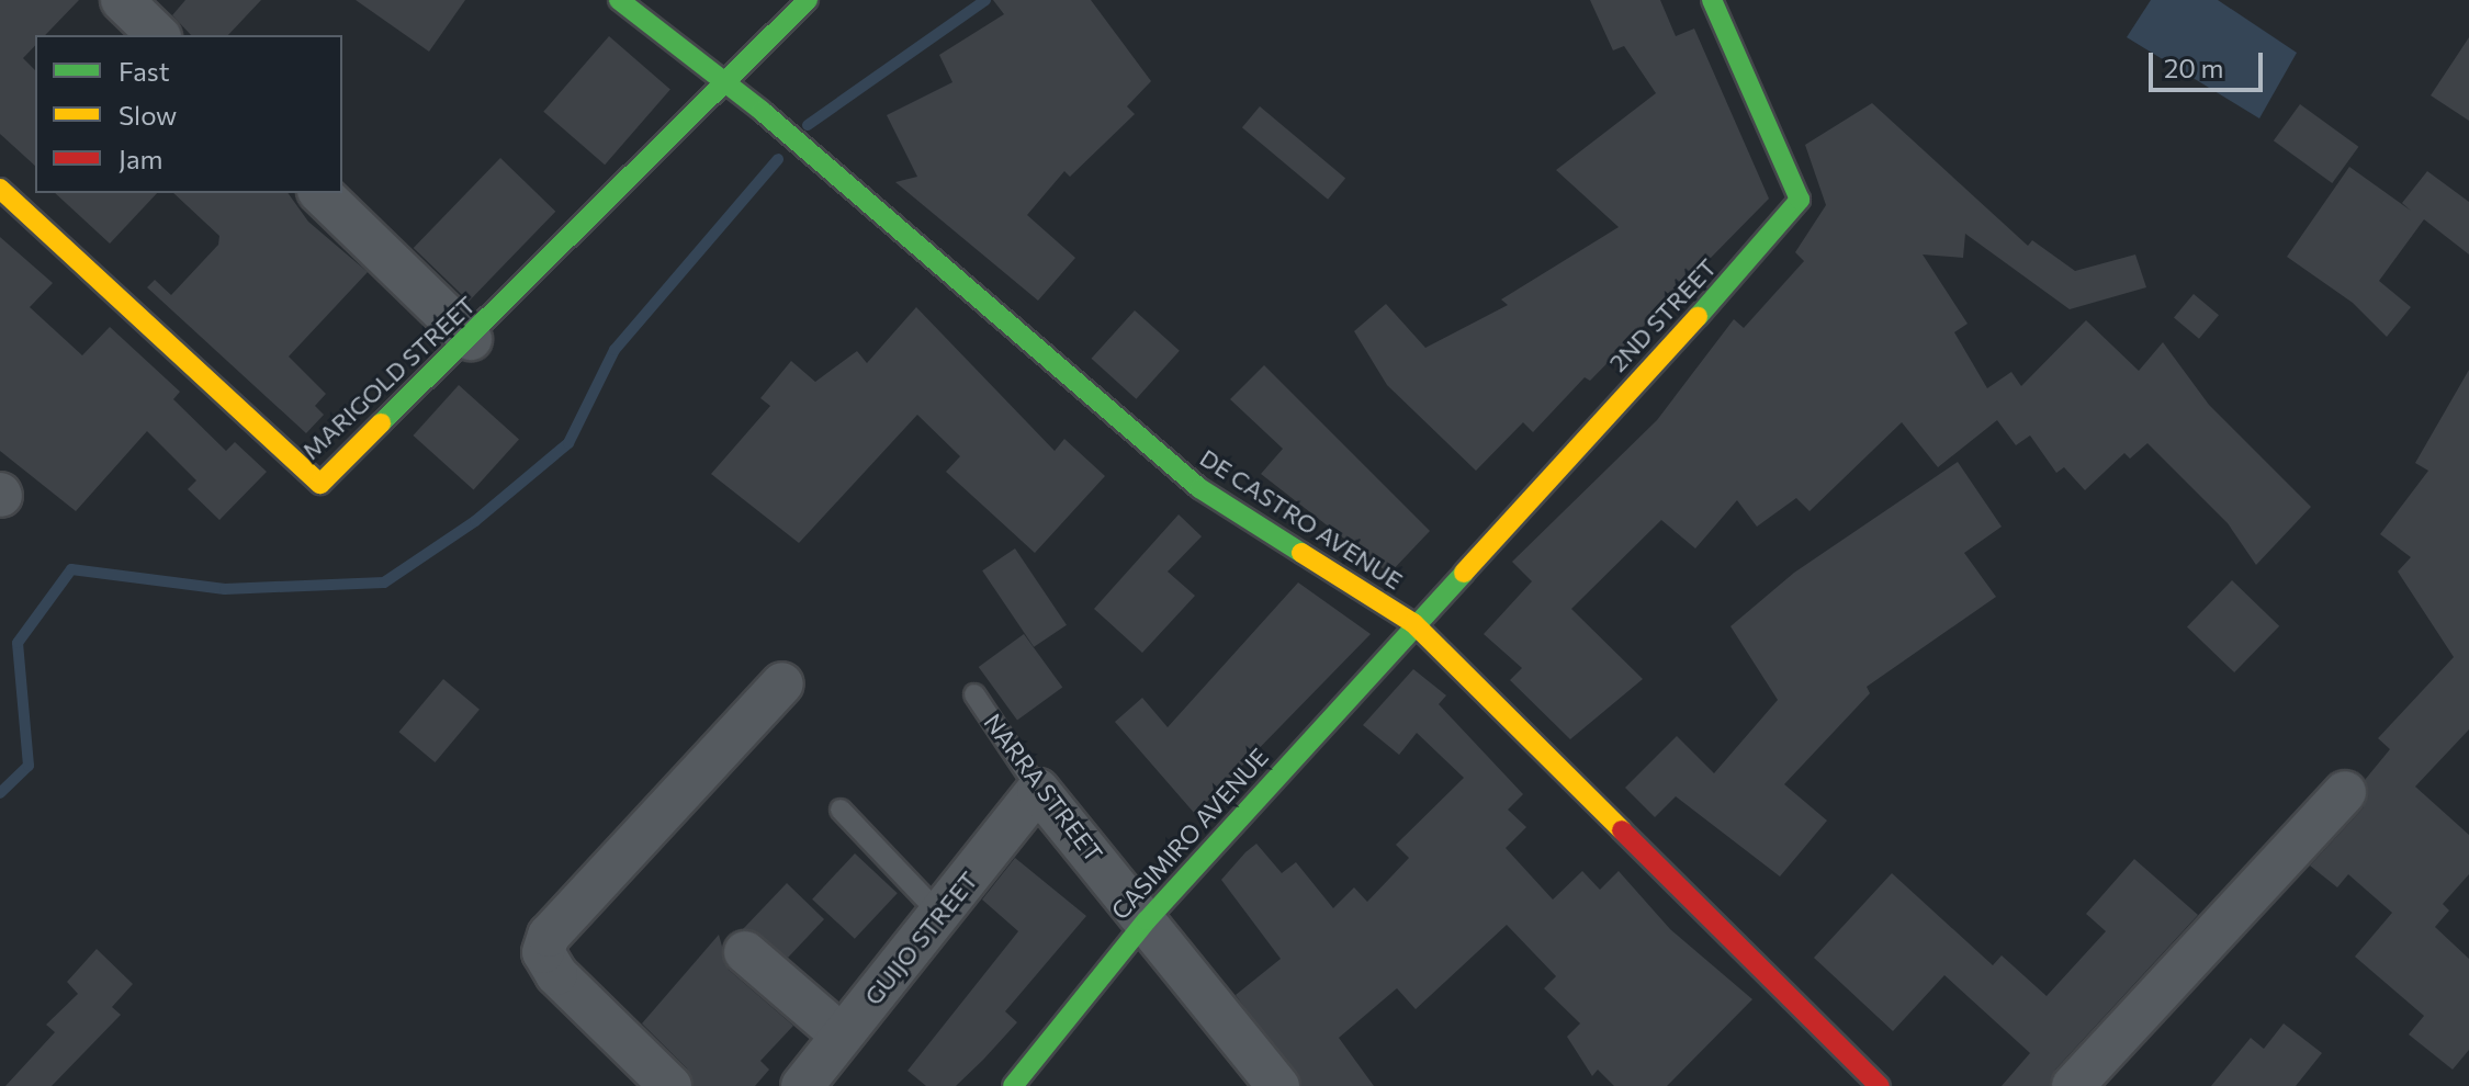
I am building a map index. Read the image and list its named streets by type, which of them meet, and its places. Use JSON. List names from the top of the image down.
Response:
{
  "streets": {
    "street": [
      "2ND STREET",
      "MARIGOLD STREET",
      "DE CASTRO AVENUE",
      "NARRA STREET",
      "CASIMIRO AVENUE",
      "GUIJO STREET"
    ]
  },
  "crossings": [
    ["2ND STREET", "DE CASTRO AVENUE"],
    ["2ND STREET", "CASIMIRO AVENUE"],
    ["MARIGOLD STREET", "DE CASTRO AVENUE"],
    ["DE CASTRO AVENUE", "CASIMIRO AVENUE"],
    ["NARRA STREET", "CASIMIRO AVENUE"],
    ["NARRA STREET", "GUIJO STREET"]
  ],
  "legend": ["Fast", "Slow", "Jam"],
  "scale_bar": "20 m"
}
